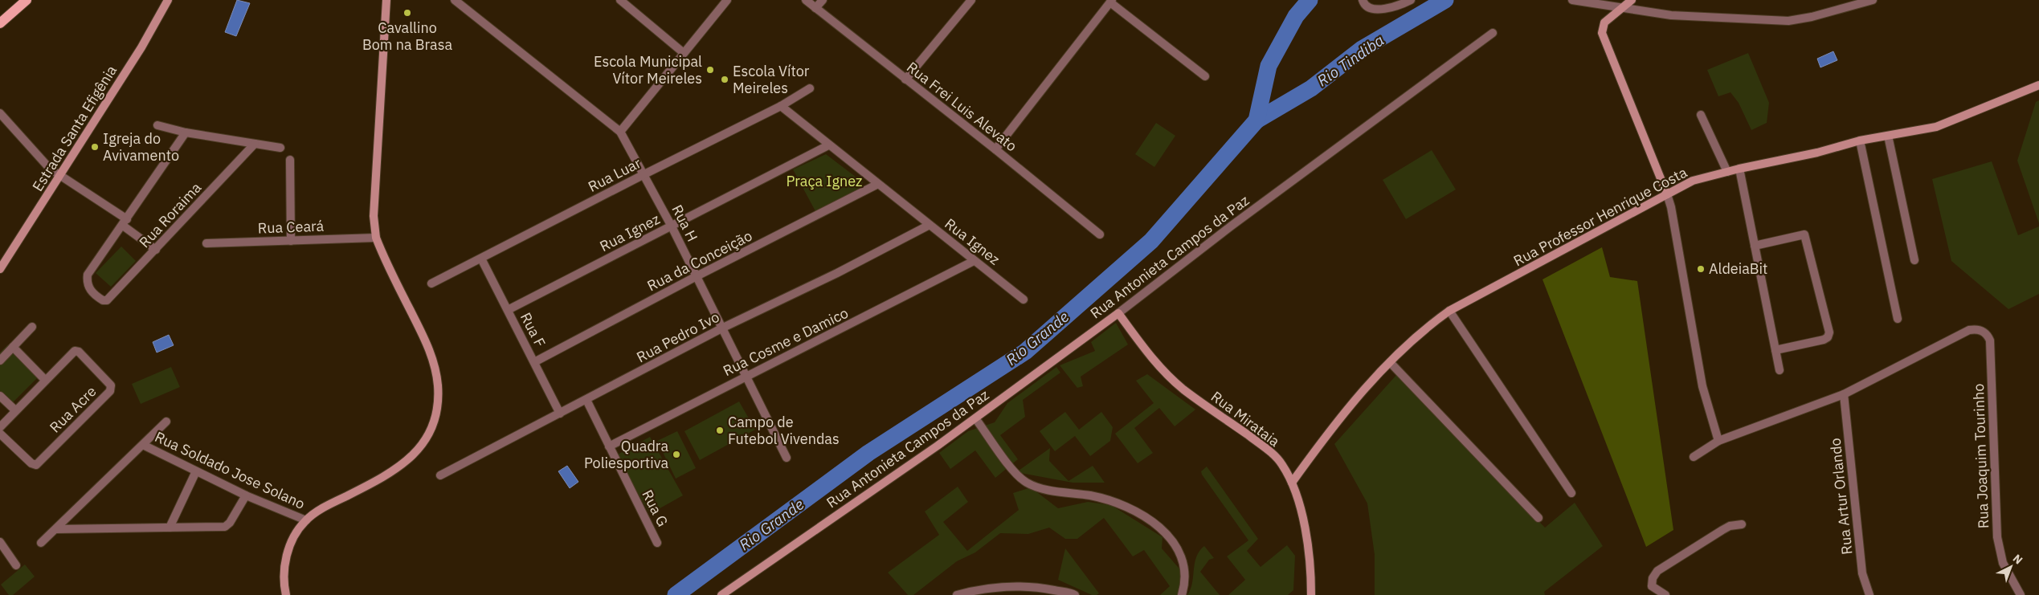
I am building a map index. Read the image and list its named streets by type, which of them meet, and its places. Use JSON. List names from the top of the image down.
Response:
{
  "streets": {
    "street": [
      "Rua Frei Luis Alevato",
      "Estrada Santa Efigênia",
      "Rua Luar",
      "Rua Roraima",
      "Rua Professor Henrique Costa",
      "Rua H",
      "Rua Ceará",
      "Rua Ignez",
      "Rua Antonieta Campos da Paz",
      "Rua da Conceição",
      "Rua F",
      "Rua Pedro Ivo",
      "Rua Cosme e Damico",
      "Rua Acre",
      "Rua Mirataia",
      "Rua Joaquim Tourinho",
      "Rua Soldado Jose Solano",
      "Rua Artur Orlando",
      "Rua G"
    ]
  },
  "crossings": [
    ["Rua Luar", "Rua H"],
    ["Rua Luar", "Rua Ignez"],
    ["Rua Luar", "Rua F"],
    ["Rua Professor Henrique Costa", "Rua Mirataia"],
    ["Rua H", "Rua Ignez"],
    ["Rua H", "Rua da Conceição"],
    ["Rua H", "Rua Pedro Ivo"],
    ["Rua H", "Rua Cosme e Damico"],
    ["Rua Ignez", "Rua da Conceição"],
    ["Rua Ignez", "Rua F"],
    ["Rua Ignez", "Rua Pedro Ivo"],
    ["Rua Ignez", "Rua Cosme e Damico"],
    ["Rua Antonieta Campos da Paz", "Rua Mirataia"],
    ["Rua da Conceição", "Rua F"],
    ["Rua F", "Rua Pedro Ivo"],
    ["Rua Pedro Ivo", "Rua G"],
    ["Rua Cosme e Damico", "Rua G"],
    ["Rua Joaquim Tourinho", "Rua Artur Orlando"]
  ],
  "water": ["Rio Tindiba", "Rio Grande"],
  "parks": ["Praça Ignez"],
  "places": [
    "Cavallino Bom na Brasa",
    "Escola Municipal Vítor Meireles",
    "Escola Vítor Meireles",
    "Igreja do Avivamento",
    "AldeiaBit",
    "Campo de Futebol Vivendas",
    "Quadra Poliesportiva"
  ],
  "north": "top right"
}
